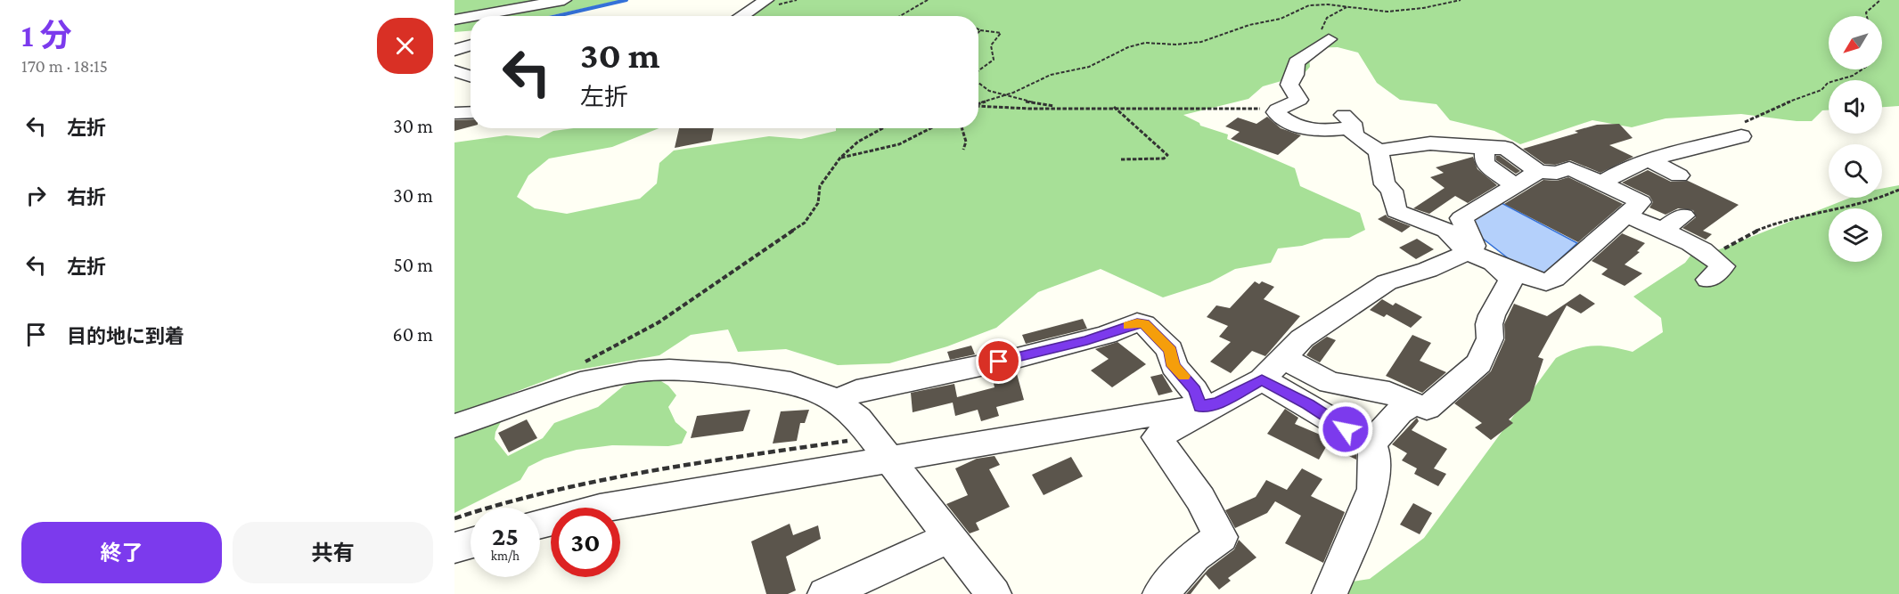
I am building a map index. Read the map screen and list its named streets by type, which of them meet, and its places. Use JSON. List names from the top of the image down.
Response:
{
  "north": "bottom left",
  "page": {
    "heading": ["1 分", "170 m · 18:15"],
    "turn": ["30 m", "左折"],
    "list": [
      {
        "name": "左折",
        "value": "30 m"
      },
      {
        "name": "右折",
        "value": "30 m"
      },
      {
        "name": "左折",
        "value": "50 m"
      },
      {
        "name": "目的地に到着",
        "value": "60 m"
      }
    ],
    "speed": "25 km/h",
    "limit": "30",
    "buttons": ["終了", "共有"]
  }
}
